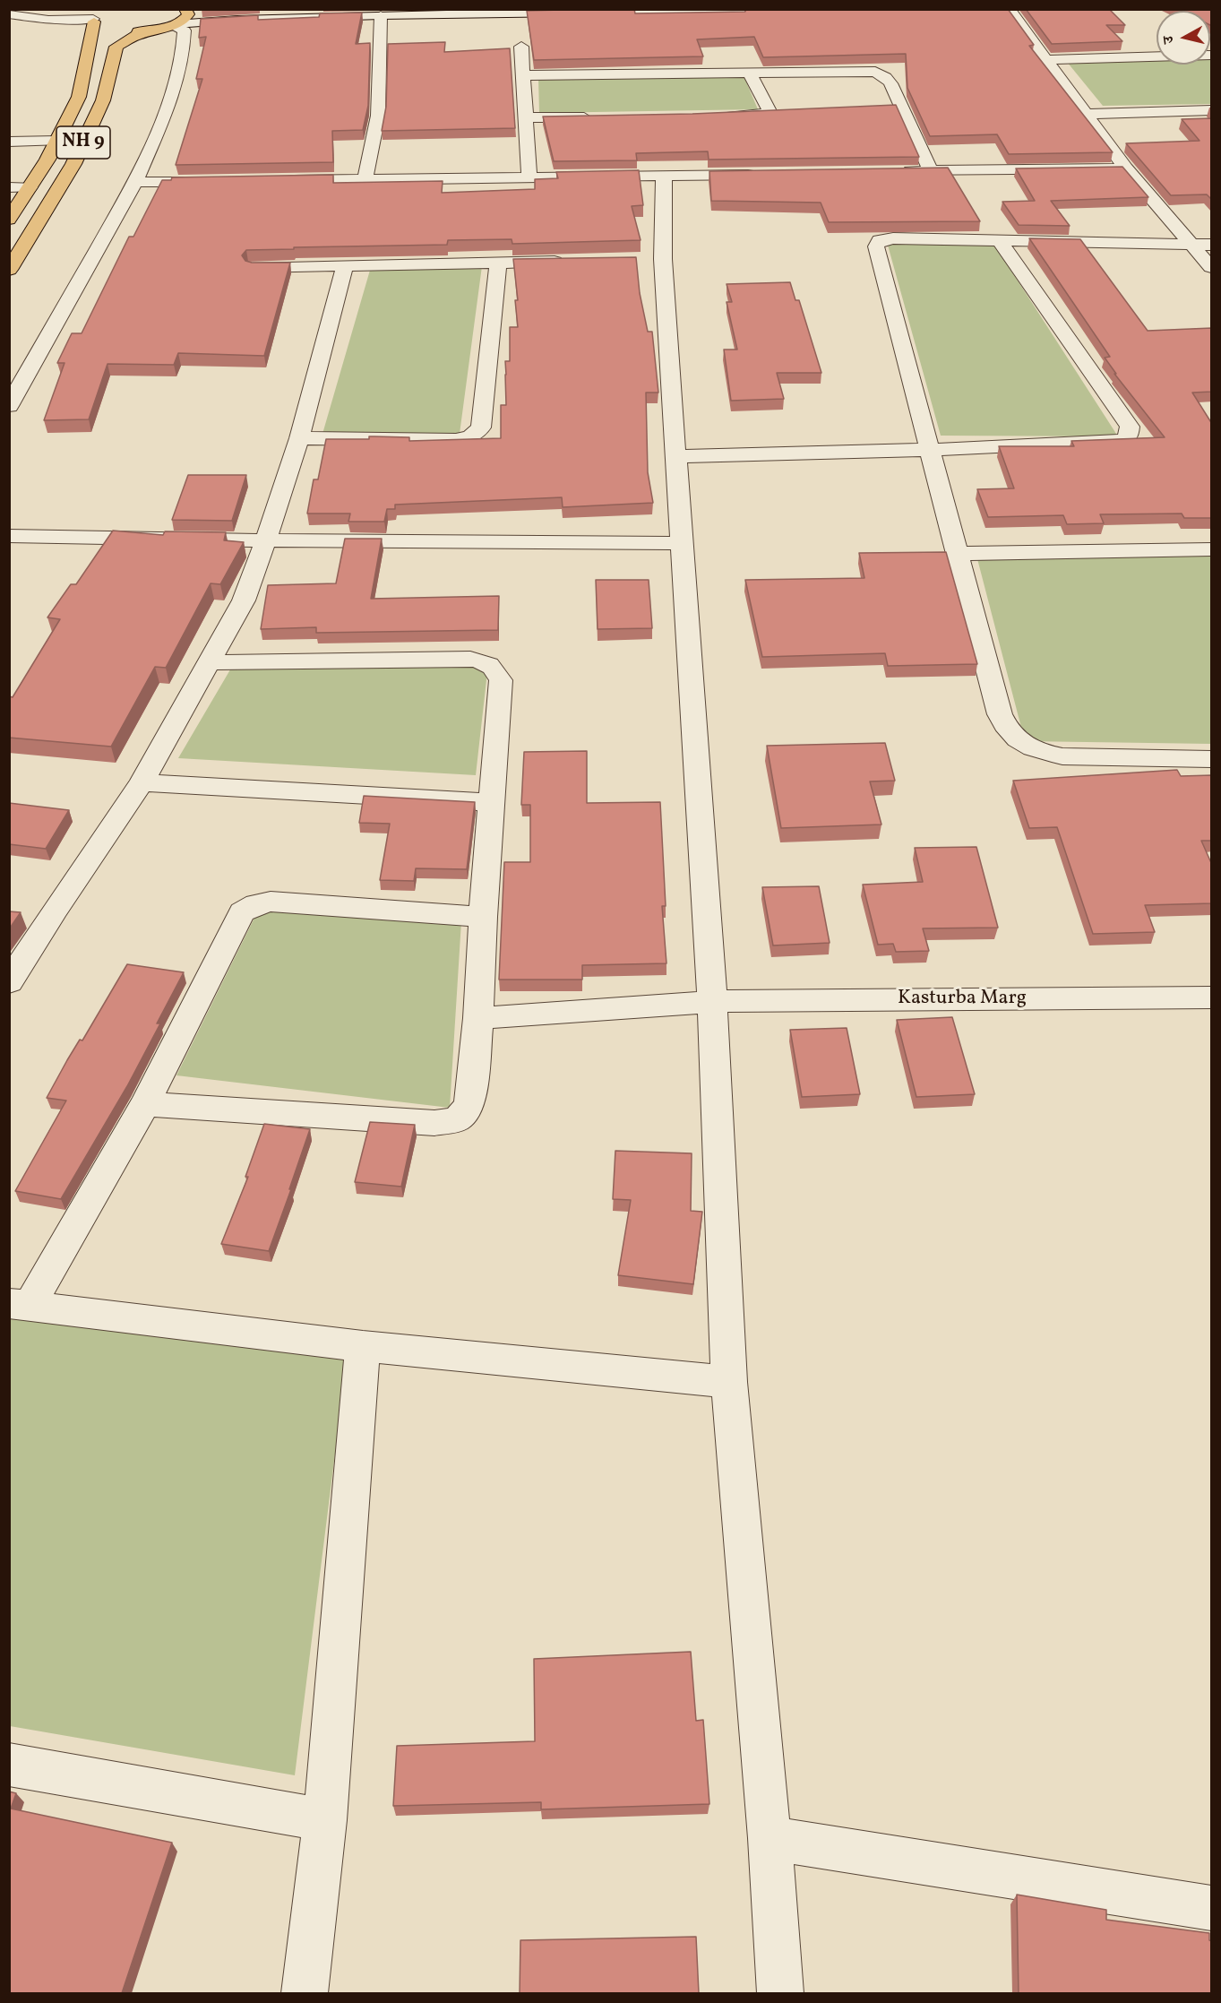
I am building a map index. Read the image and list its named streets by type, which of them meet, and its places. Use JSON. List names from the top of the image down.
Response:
{
  "streets": {
    "highway": ["NH 9"],
    "street": ["Kasturba Marg"]
  },
  "north": "left"
}
